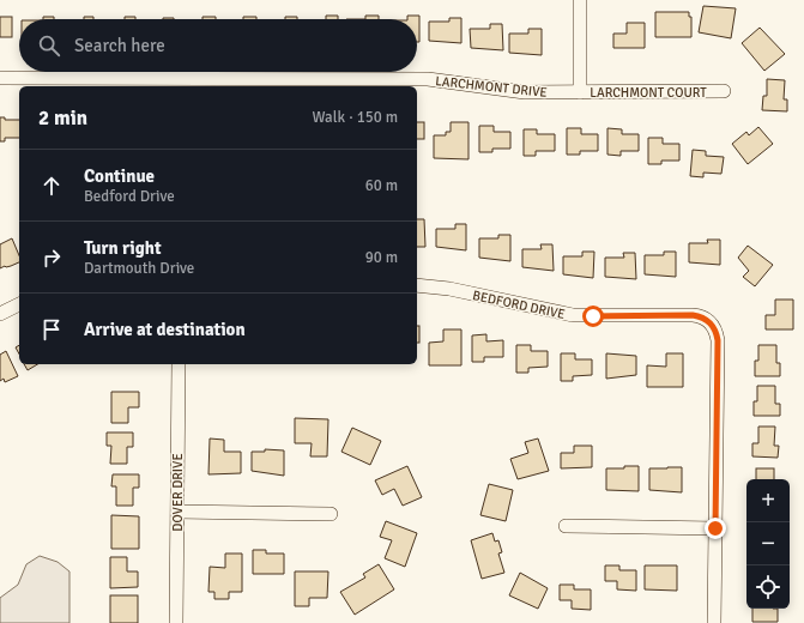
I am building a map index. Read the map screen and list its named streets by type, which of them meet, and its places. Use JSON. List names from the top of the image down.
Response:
{
  "streets": {
    "street": [
      "LARCHMONT DRIVE",
      "LARCHMONT COURT",
      "BEDFORD DRIVE",
      "DOVER DRIVE"
    ]
  },
  "crossings": [
    ["LARCHMONT DRIVE", "LARCHMONT COURT"]
  ],
  "page": {
    "search": "Search here",
    "heading": ["2 min", "Walk · 150 m"],
    "list": [
      ["Continue", "Bedford Drive", "60 m"],
      ["Turn right", "Dartmouth Drive", "90 m"],
      "Arrive at destination"
    ],
    "map_buttons": ["+", "−"]
  }
}
